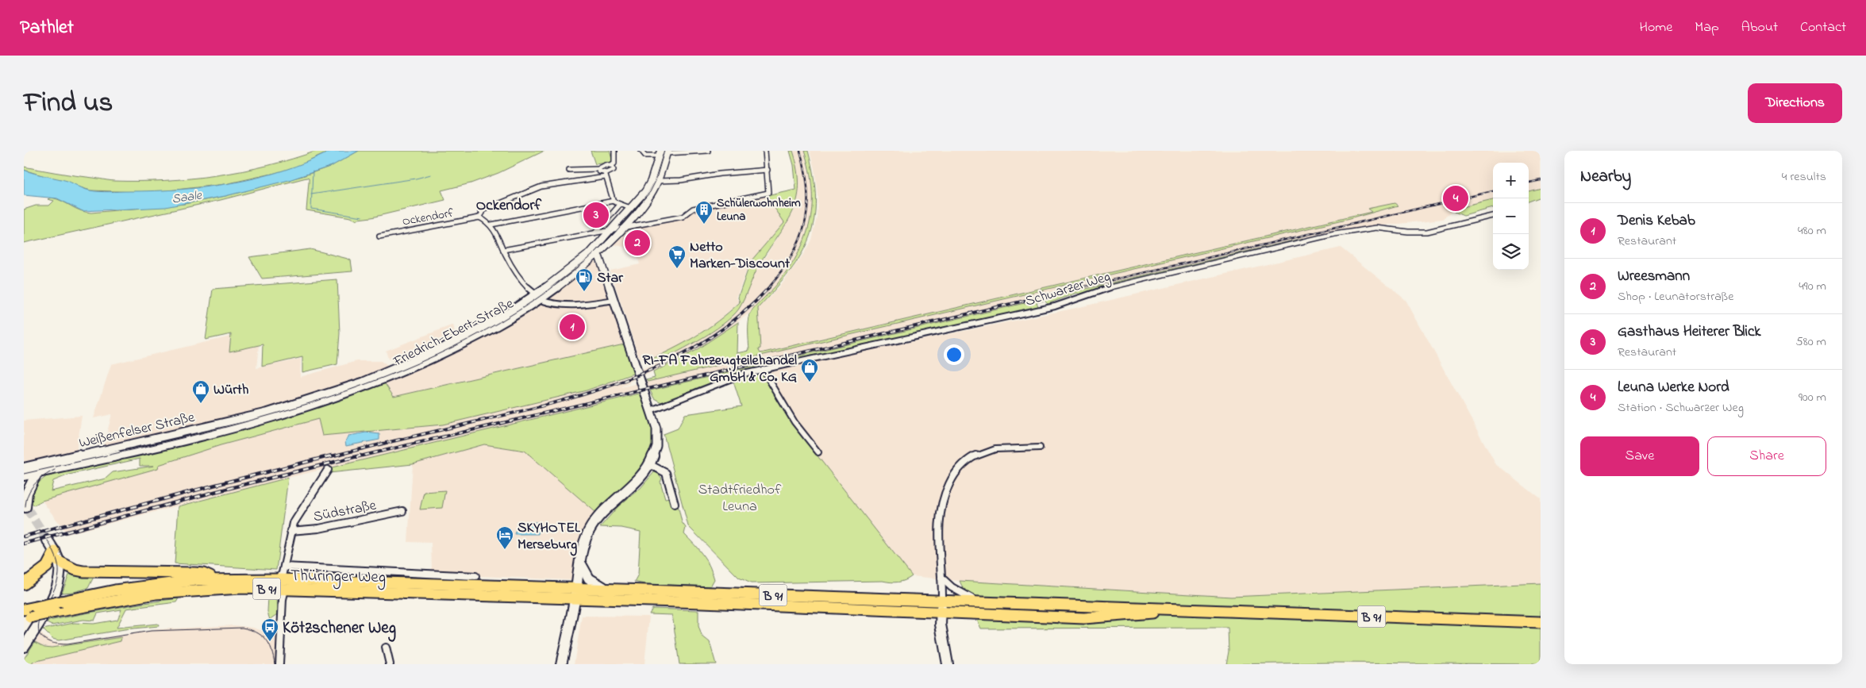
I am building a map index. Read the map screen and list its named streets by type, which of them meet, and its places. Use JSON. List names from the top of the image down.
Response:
{
  "streets": {
    "main road": [
      "Friedrich-Ebert-Straße",
      "Weißenfelser Straße",
      "Thüringer Weg",
      "B 91"
    ],
    "street": ["Ockendorf", "Schwarzer Weg", "Südstraße"]
  },
  "crossings": [
    ["Friedrich-Ebert-Straße", "Weißenfelser Straße"],
    ["Thüringer Weg", "B 91"]
  ],
  "districts": ["Ockendorf"],
  "water": ["Saale"],
  "parks": ["Stadtfriedhof Leuna"],
  "places": {
    "building": ["Schülerwohnheim Leuna"],
    "supermarket": ["Netto Marken-Discount"],
    "fuel station": ["Star"],
    "shop": ["RI-FA Fahrzeugteilehandel GmbH & Co. KG", "Würth"],
    "hotel": ["SKYHOTEL Merseburg"],
    "bus stop": ["Kötzschener Weg"]
  },
  "page": {
    "header": "Pathlet",
    "nav": [
      "Home",
      "Map",
      "About",
      "Contact"
    ],
    "title": "Find us",
    "buttons": [
      "Directions",
      ["Save", "Share"]
    ],
    "heading": ["Nearby", "4 results"],
    "map_buttons": ["+", "−"],
    "pins": [
      "4",
      "3",
      "2",
      "1"
    ],
    "list": [
      {
        "mark": "1",
        "name": "Denis Kebab",
        "note": "Restaurant",
        "value": "480 m"
      },
      {
        "mark": "2",
        "name": "Wreesmann",
        "note": "Shop · Leunatorstraße",
        "value": "490 m"
      },
      {
        "mark": "3",
        "name": "Gasthaus Heiterer Blick",
        "note": "Restaurant",
        "value": "580 m"
      },
      {
        "mark": "4",
        "name": "Leuna Werke Nord",
        "note": "Station · Schwarzer Weg",
        "value": "900 m"
      }
    ]
  }
}
